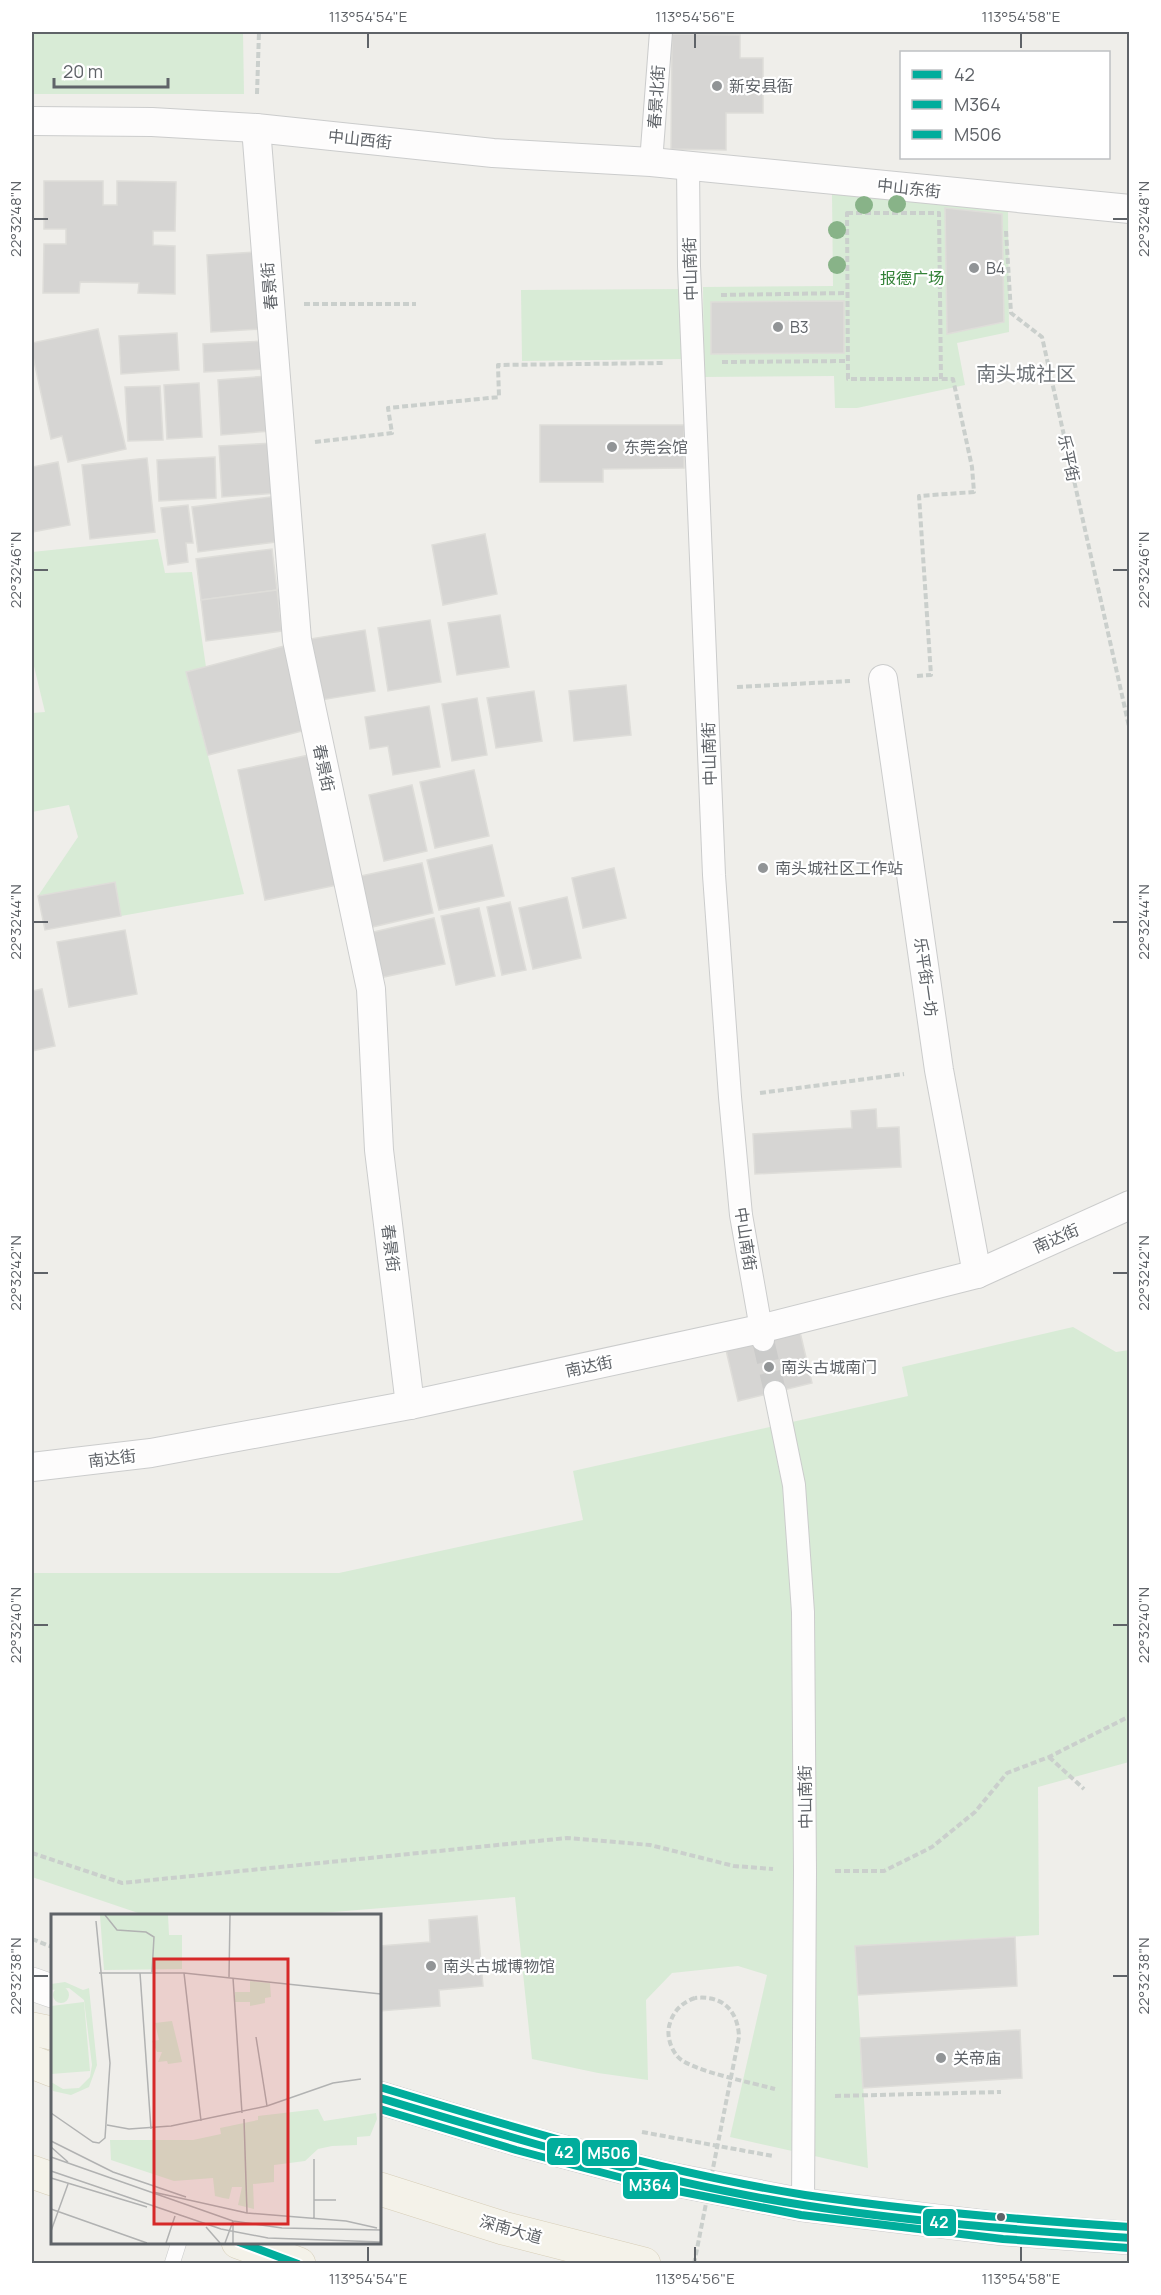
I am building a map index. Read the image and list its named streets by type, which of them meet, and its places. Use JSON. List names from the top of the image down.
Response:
{
  "streets": {
    "main road": ["深南大道"],
    "street": [
      "春景北街",
      "中山西街",
      "中山东街",
      "中山南街",
      "春景街",
      "乐平街一坊",
      "南达街"
    ],
    "path": ["乐平街"]
  },
  "crossings": [
    ["春景北街", "中山西街"],
    ["中山西街", "中山东街"],
    ["中山西街", "中山南街"],
    ["中山西街", "春景街"],
    ["中山东街", "中山南街"],
    ["中山东街", "乐平街"],
    ["中山南街", "南达街"],
    ["春景街", "南达街"],
    ["乐平街一坊", "南达街"]
  ],
  "districts": ["南头城社区"],
  "parks": ["报德广场"],
  "places": [
    "新安县衙",
    "B4",
    "B3",
    "东莞会馆",
    "南头城社区工作站",
    "南头古城南门",
    "南头古城博物馆",
    "关帝庙"
  ],
  "lines": ["transit line M506", "transit line 42", "transit line M364"],
  "legend": ["42", "M364", "M506"],
  "scale_bar": "20 m",
  "coordinates": [
    "113°54'54\"E",
    "113°54'56\"E",
    "113°54'58\"E",
    "22°32'48\"N",
    "22°32'46\"N",
    "22°32'44\"N",
    "22°32'42\"N",
    "22°32'40\"N",
    "22°32'38\"N"
  ]
}
